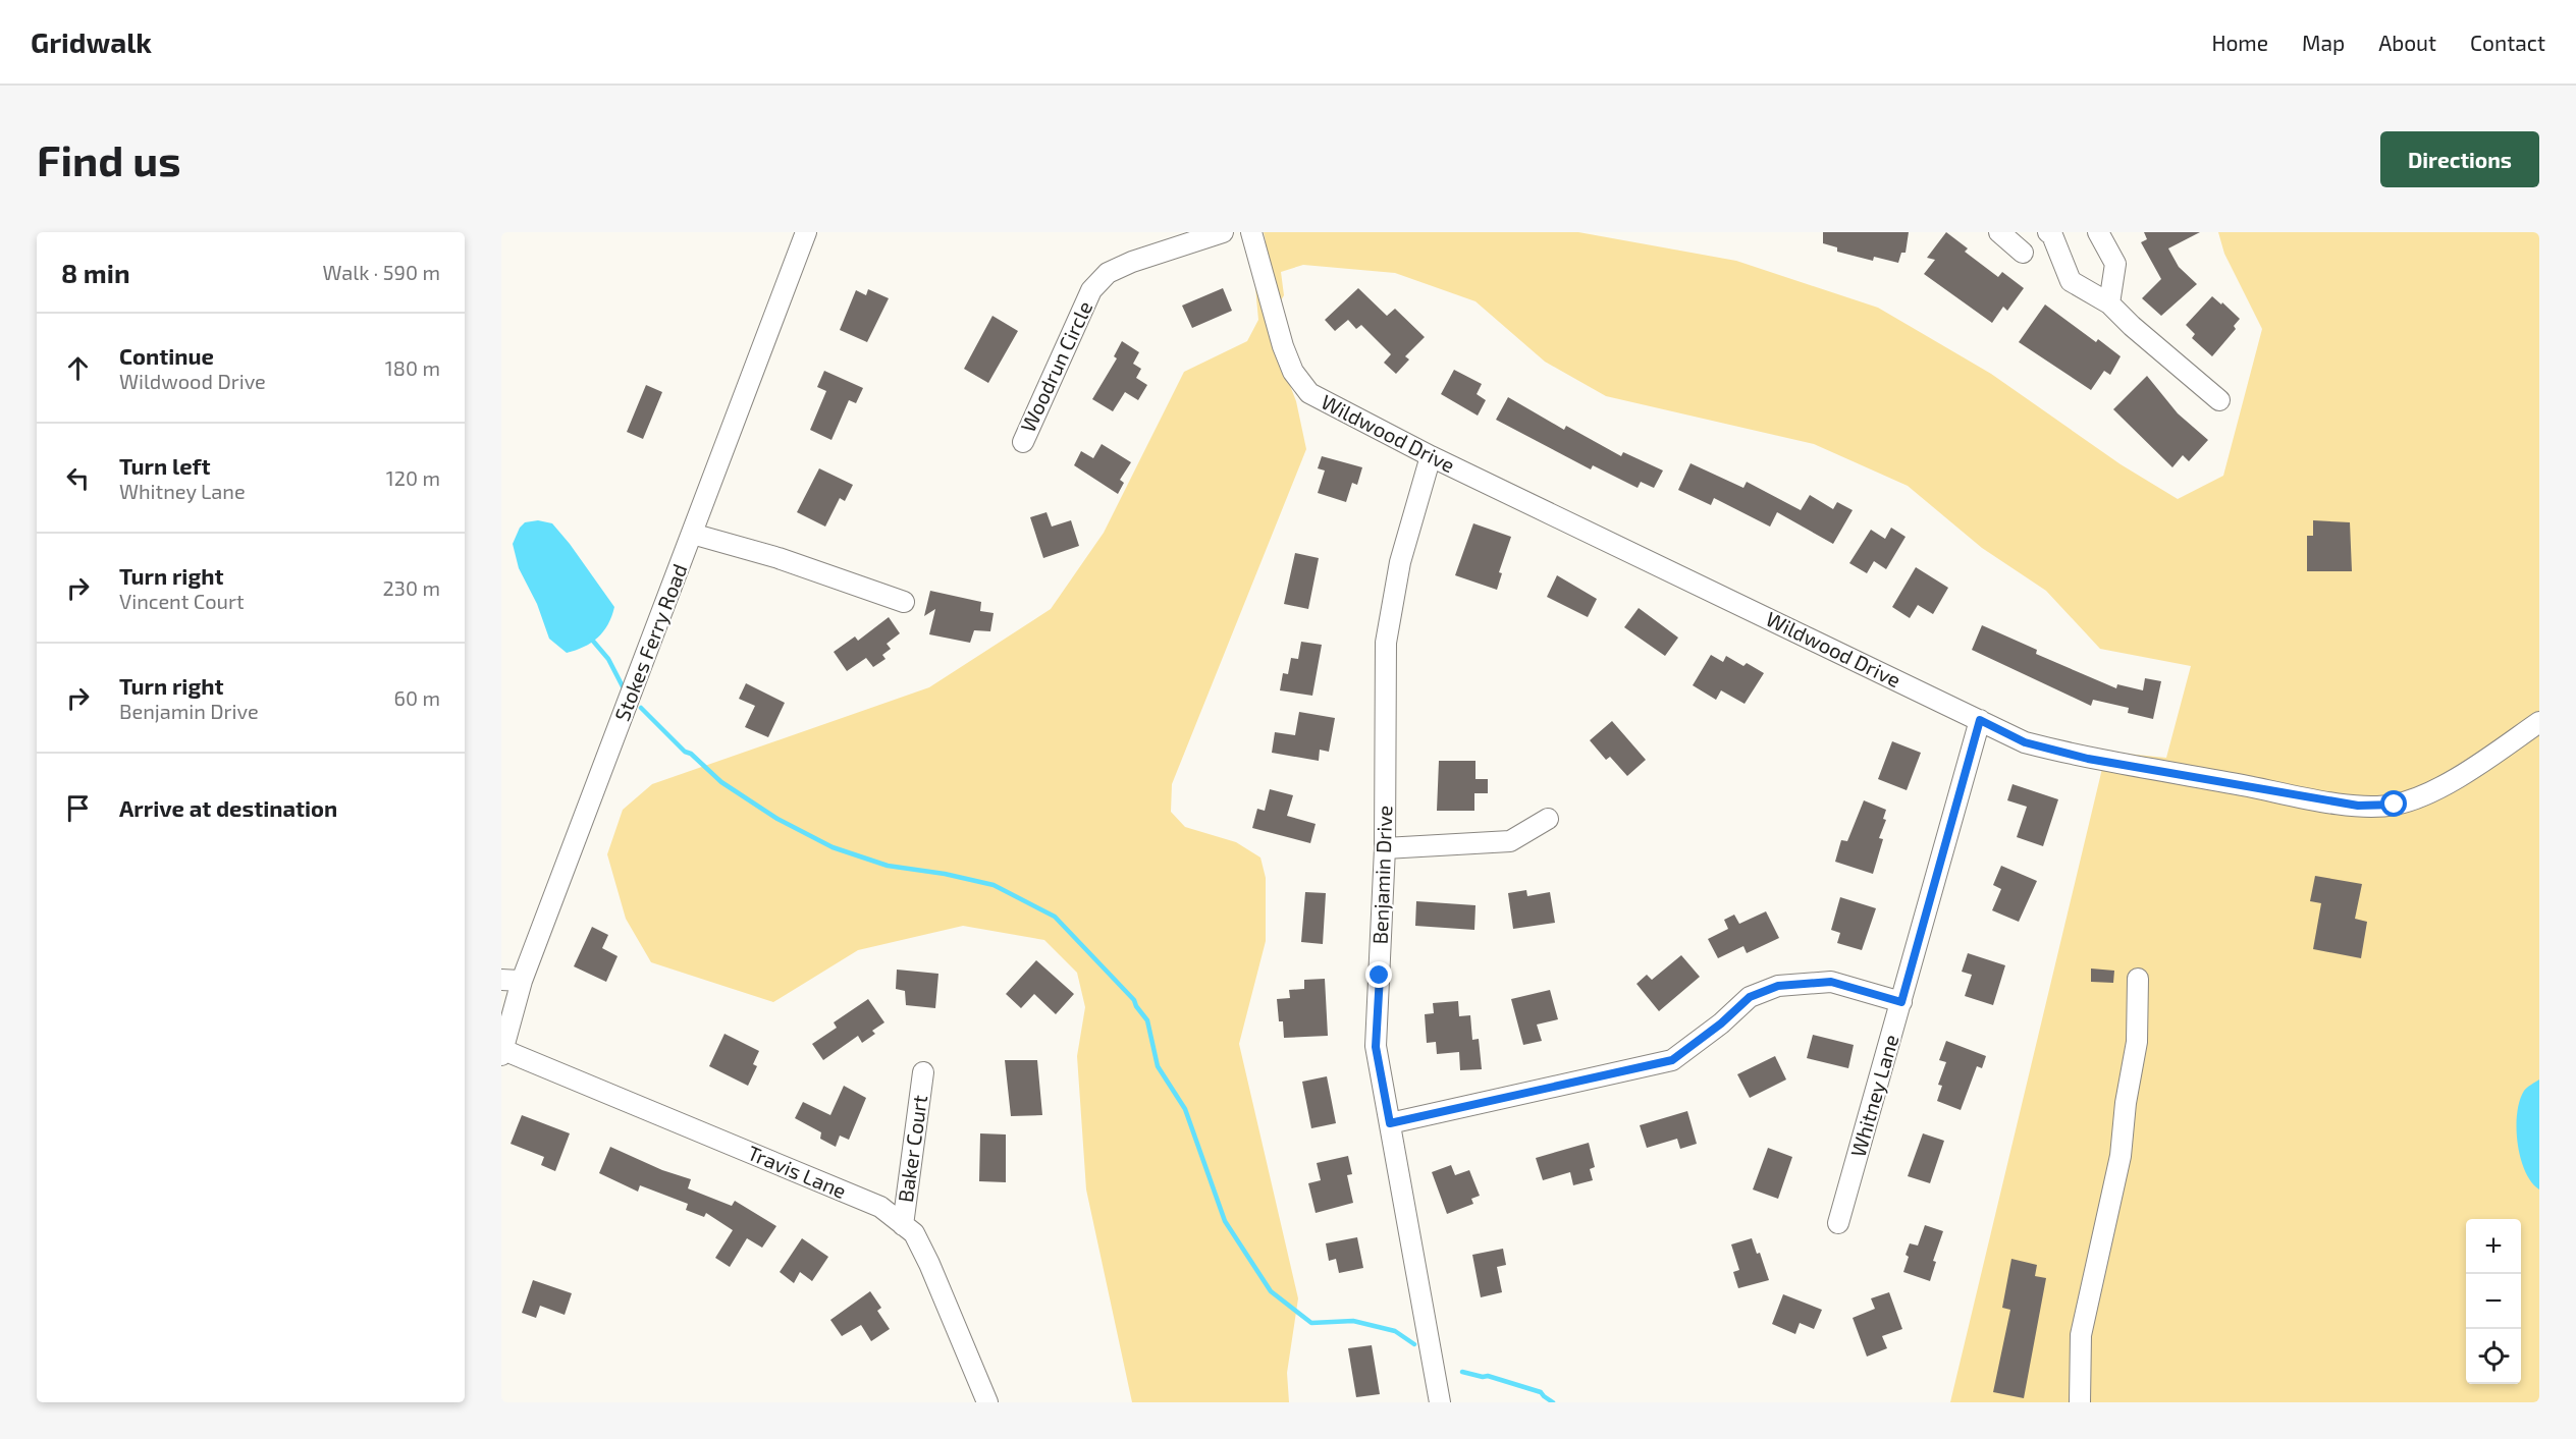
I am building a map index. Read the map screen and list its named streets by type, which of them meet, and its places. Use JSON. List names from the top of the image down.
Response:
{
  "streets": {
    "street": [
      "Woodrun Circle",
      "Wildwood Drive",
      "Stokes Ferry Road",
      "Benjamin Drive",
      "Whitney Lane",
      "Baker Court",
      "Travis Lane"
    ]
  },
  "crossings": [
    ["Wildwood Drive", "Benjamin Drive"],
    ["Wildwood Drive", "Whitney Lane"],
    ["Stokes Ferry Road", "Travis Lane"],
    ["Baker Court", "Travis Lane"]
  ],
  "page": {
    "header": "Gridwalk",
    "nav": [
      "Home",
      "Map",
      "About",
      "Contact"
    ],
    "buttons": "Directions",
    "title": "Find us",
    "heading": ["8 min", "Walk · 590 m"],
    "list": [
      ["Continue", "Wildwood Drive", "180 m"],
      ["Turn left", "Whitney Lane", "120 m"],
      ["Turn right", "Vincent Court", "230 m"],
      ["Turn right", "Benjamin Drive", "60 m"],
      "Arrive at destination"
    ],
    "map_buttons": ["+", "−"]
  }
}
